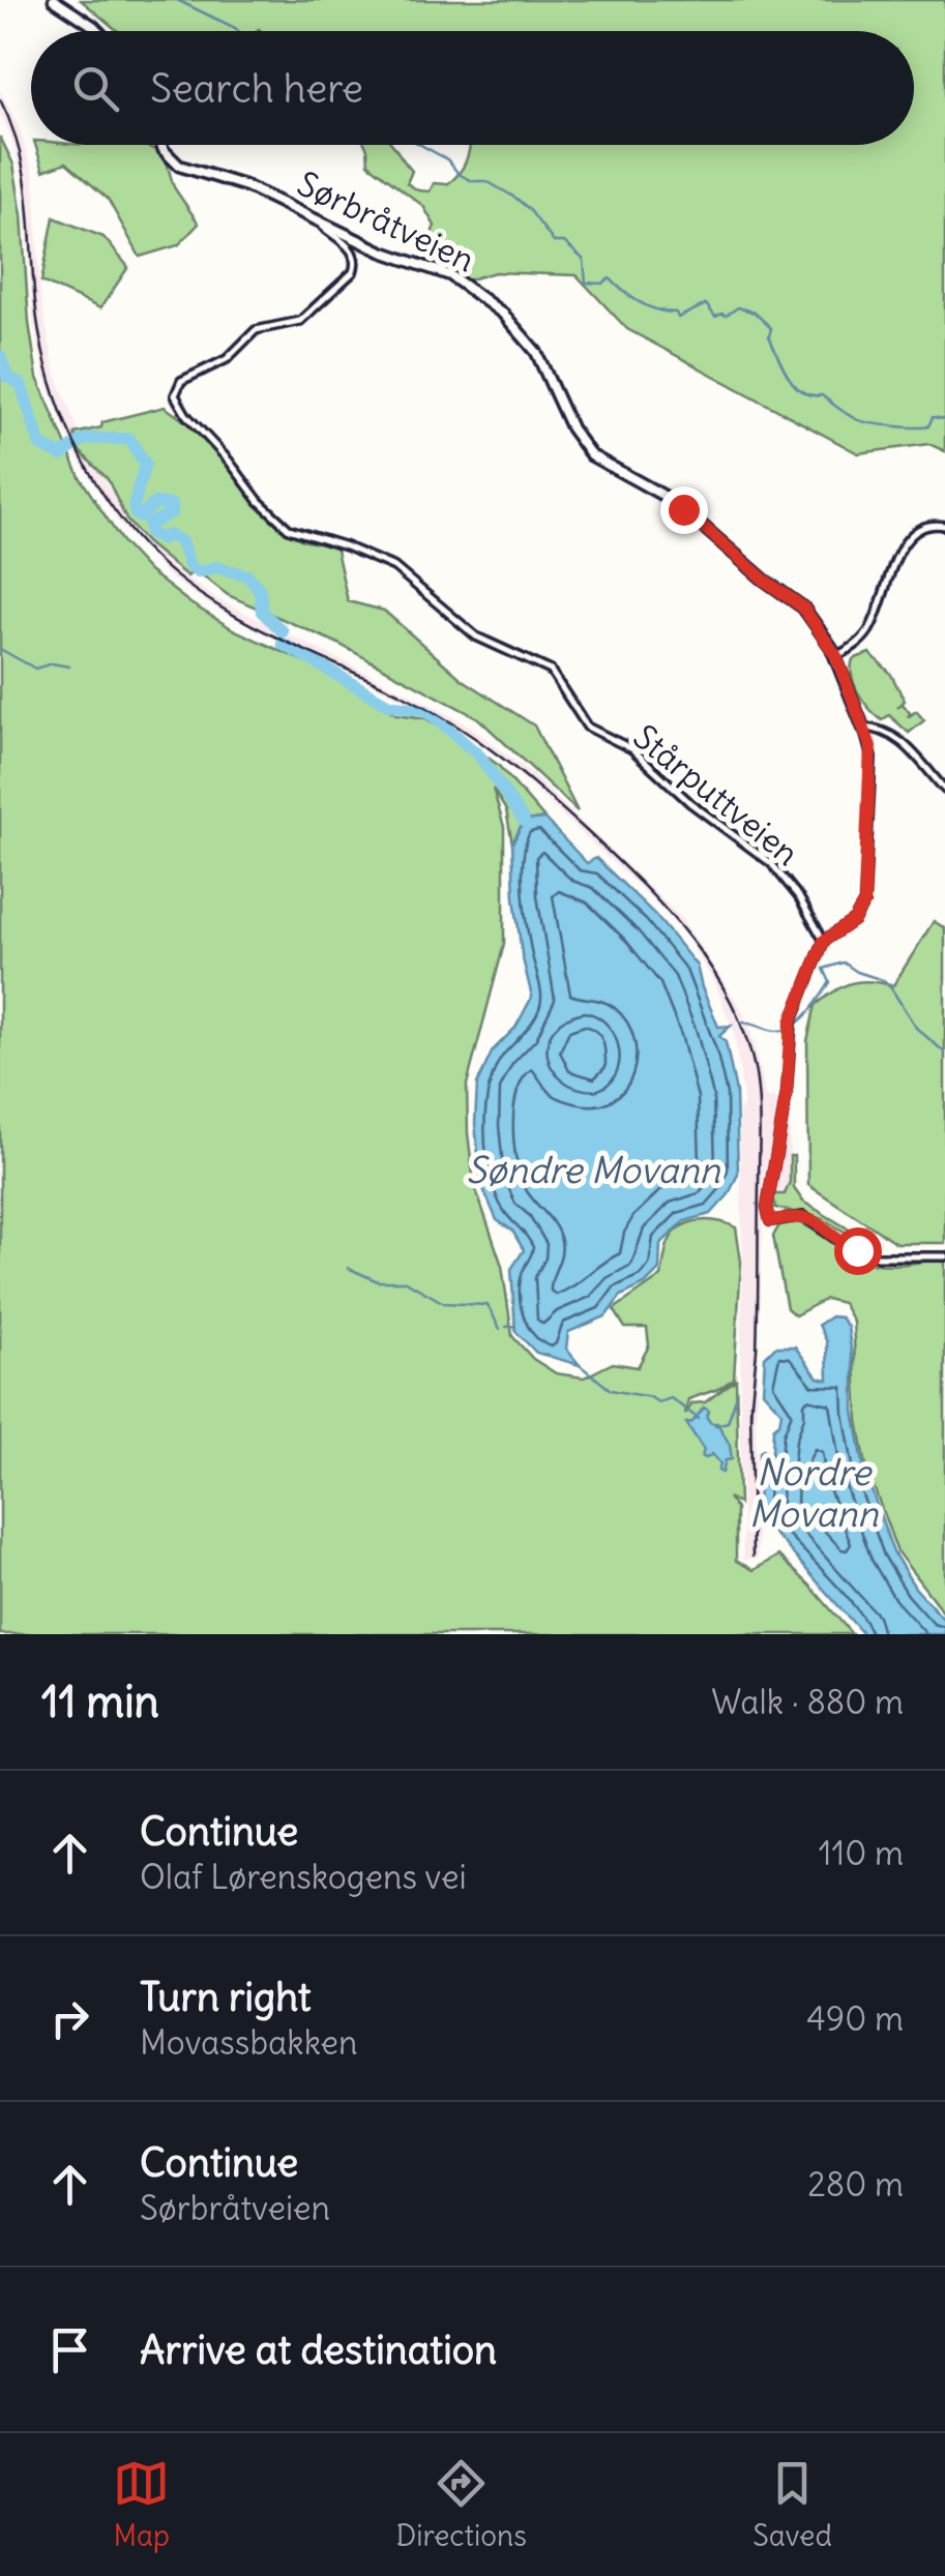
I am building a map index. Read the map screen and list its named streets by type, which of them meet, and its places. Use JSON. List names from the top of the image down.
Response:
{
  "streets": {
    "street": ["Sørbråtveien", "Stårputtveien"]
  },
  "crossings": [
    ["Sørbråtveien", "Stårputtveien"]
  ],
  "water": ["Søndre Movann", "Nordre Movann"],
  "page": {
    "search": "Search here",
    "heading": ["11 min", "Walk · 880 m"],
    "list": [
      ["Continue", "Olaf Lørenskogens vei", "110 m"],
      ["Turn right", "Movassbakken", "490 m"],
      ["Continue", "Sørbråtveien", "280 m"],
      "Arrive at destination"
    ],
    "nav": ["Map", "Directions", "Saved"]
  }
}
